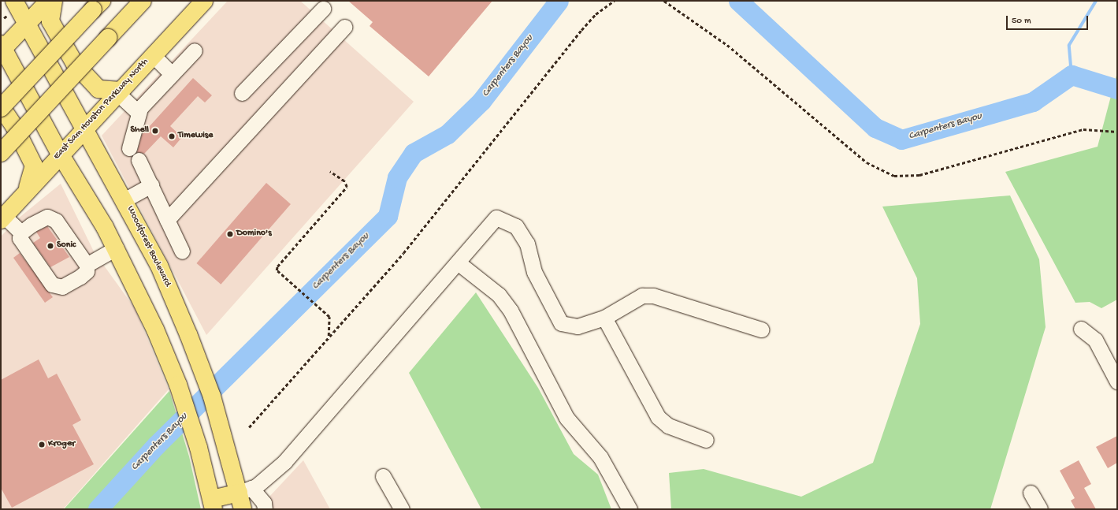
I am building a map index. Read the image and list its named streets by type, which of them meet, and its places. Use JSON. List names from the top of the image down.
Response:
{
  "streets": {
    "main road": ["East Sam Houston Parkway North", "Woodforest Boulevard"]
  },
  "crossings": [
    ["East Sam Houston Parkway North", "Woodforest Boulevard"]
  ],
  "water": ["Carpenters Bayou"],
  "places": [
    "Shell",
    "Timewise",
    "Domino's",
    "Sonic",
    "Kroger"
  ],
  "scale_bar": "50 m"
}
